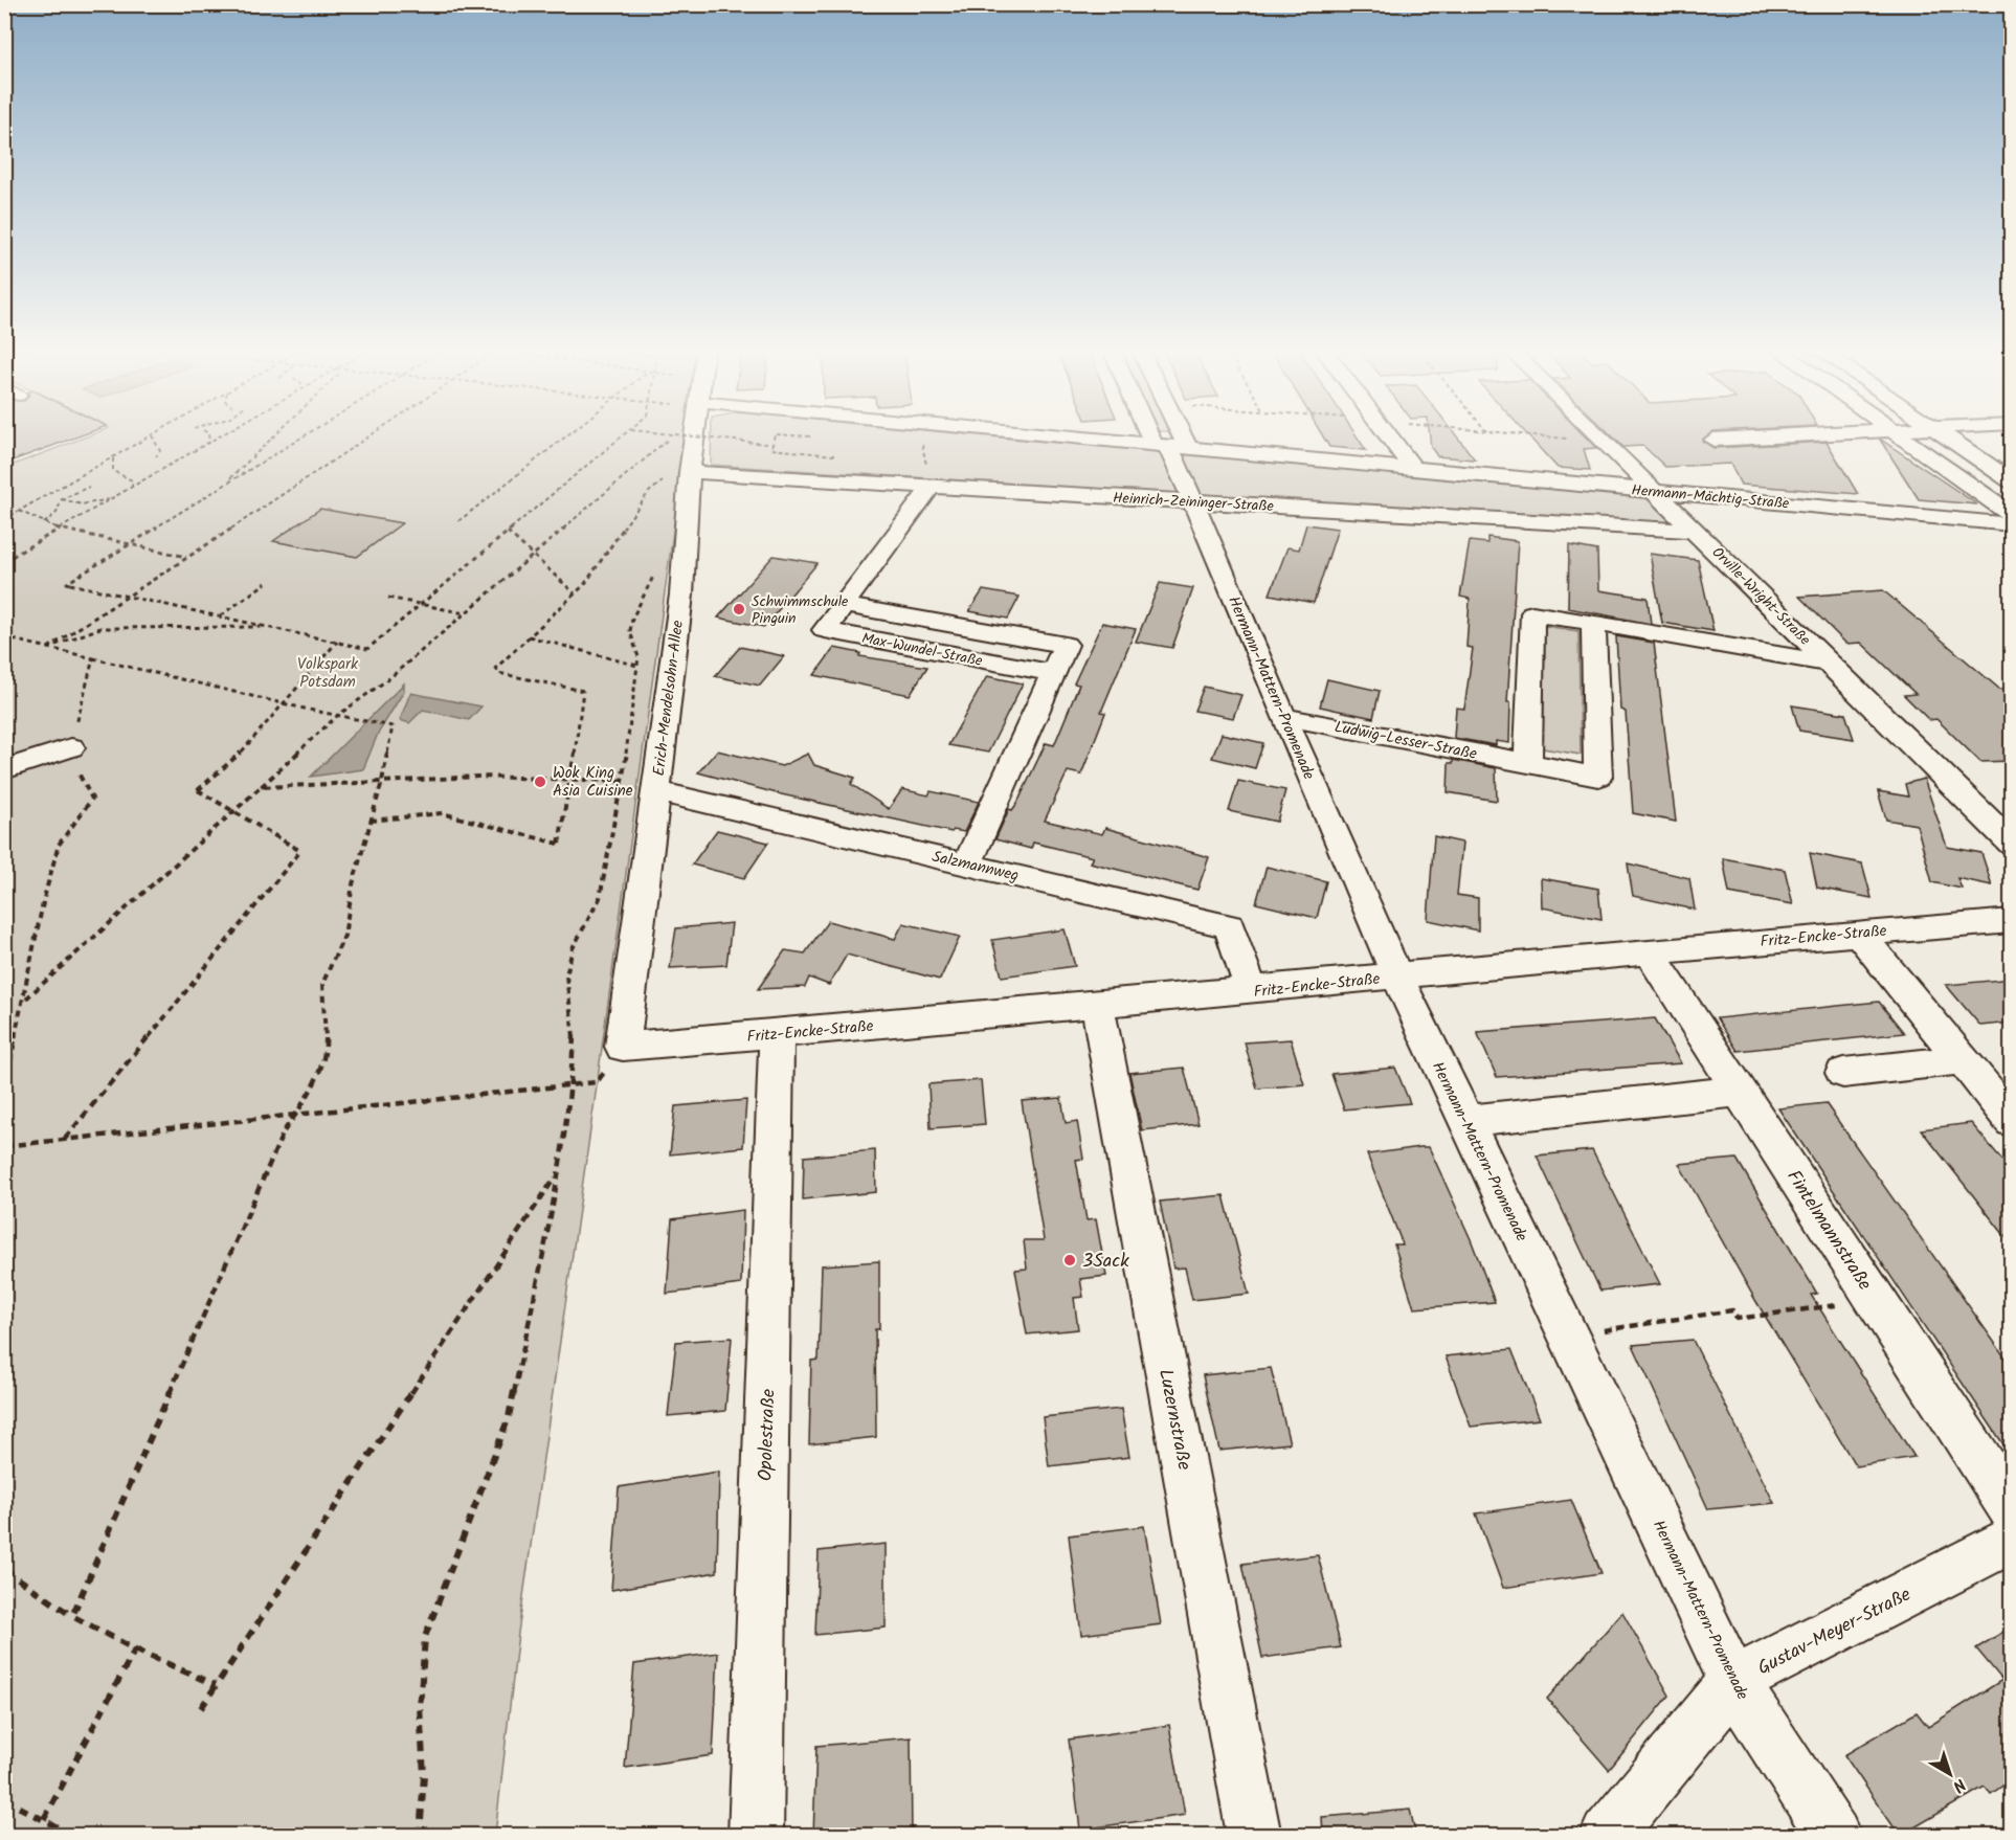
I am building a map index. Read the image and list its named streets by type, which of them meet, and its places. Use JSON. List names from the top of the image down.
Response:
{
  "streets": {
    "street": [
      "Hermann-Mächtig-Straße",
      "Heinrich-Zeininger-Straße",
      "Orville-Wright-Straße",
      "Max-Wundel-Straße",
      "Hermann-Mattern-Promenade",
      "Erich-Mendelsohn-Allee",
      "Ludwig-Lesser-Straße",
      "Salzmannweg",
      "Fritz-Encke-Straße",
      "Fintelmannstraße",
      "Luzernstraße",
      "Opolestraße",
      "Gustav-Meyer-Straße"
    ]
  },
  "crossings": [
    ["Hermann-Mächtig-Straße", "Orville-Wright-Straße"],
    ["Hermann-Mächtig-Straße", "Hermann-Mattern-Promenade"],
    ["Heinrich-Zeininger-Straße", "Orville-Wright-Straße"],
    ["Heinrich-Zeininger-Straße", "Max-Wundel-Straße"],
    ["Heinrich-Zeininger-Straße", "Hermann-Mattern-Promenade"],
    ["Heinrich-Zeininger-Straße", "Erich-Mendelsohn-Allee"],
    ["Max-Wundel-Straße", "Salzmannweg"],
    ["Hermann-Mattern-Promenade", "Ludwig-Lesser-Straße"],
    ["Hermann-Mattern-Promenade", "Fritz-Encke-Straße"],
    ["Hermann-Mattern-Promenade", "Gustav-Meyer-Straße"],
    ["Erich-Mendelsohn-Allee", "Salzmannweg"],
    ["Erich-Mendelsohn-Allee", "Fritz-Encke-Straße"],
    ["Salzmannweg", "Fritz-Encke-Straße"],
    ["Fritz-Encke-Straße", "Fintelmannstraße"],
    ["Fritz-Encke-Straße", "Luzernstraße"],
    ["Fritz-Encke-Straße", "Opolestraße"]
  ],
  "parks": ["Volkspark Potsdam"],
  "places": ["Schwimmschule Pinguin", "Wok King Asia Cuisine", "3Sack"],
  "north": "bottom right"
}
